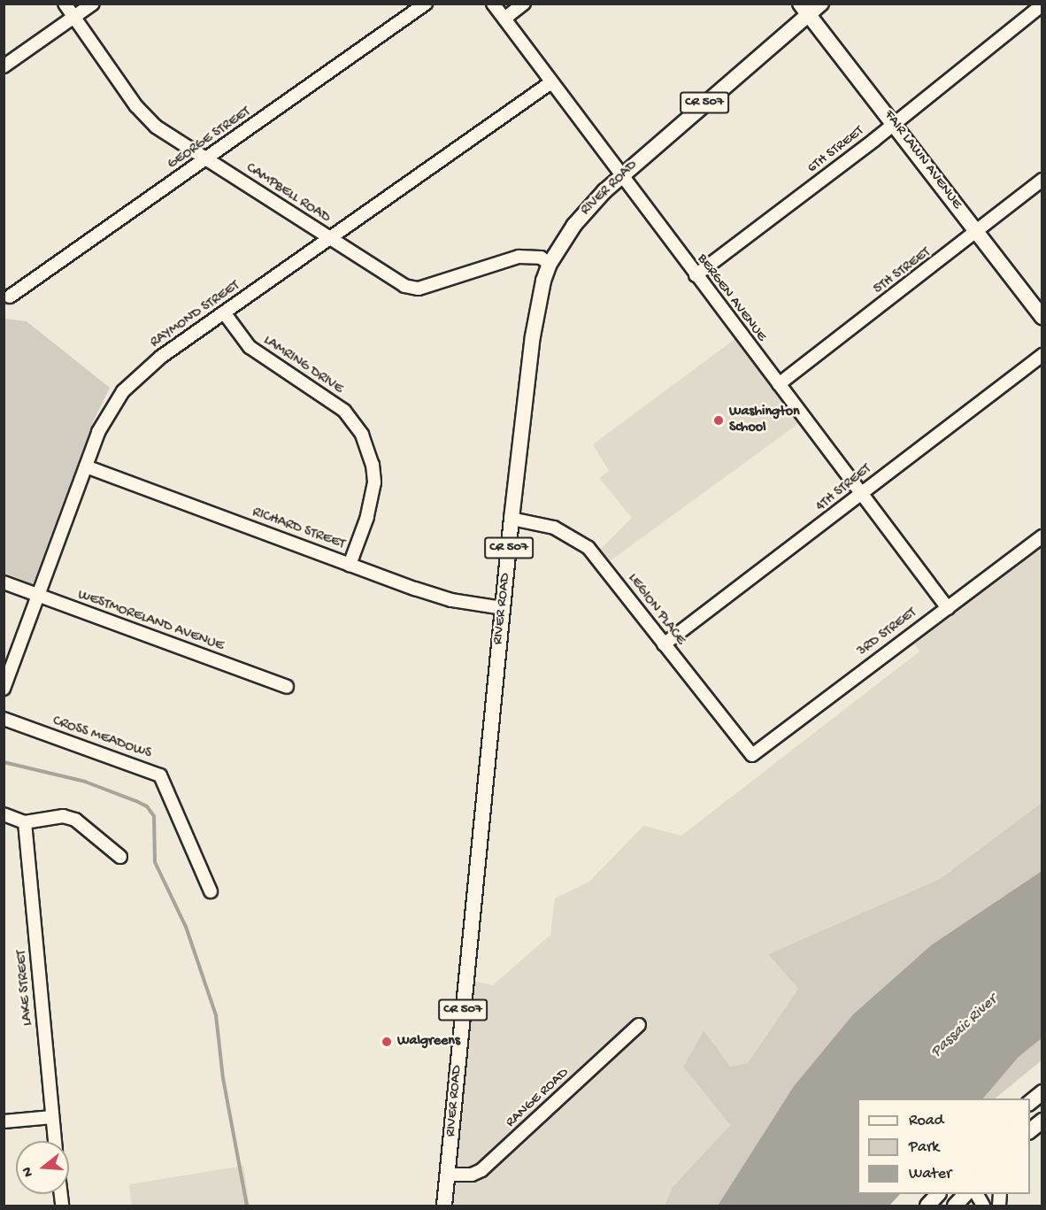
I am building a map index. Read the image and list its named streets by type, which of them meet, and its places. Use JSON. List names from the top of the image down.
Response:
{
  "streets": {
    "main road": ["CR 507", "FAIR LAWN AVENUE", "RIVER ROAD"],
    "street": [
      "GEORGE STREET",
      "6TH STREET",
      "CAMPBELL ROAD",
      "5TH STREET",
      "BERGEN AVENUE",
      "RAYMOND STREET",
      "LAMRING DRIVE",
      "4TH STREET",
      "RICHARD STREET",
      "LEGION PLACE",
      "WESTMORELAND AVENUE",
      "3RD STREET",
      "CROSS MEADOWS",
      "LAKE STREET",
      "RANGE ROAD"
    ]
  },
  "crossings": [
    ["GEORGE STREET", "CAMPBELL ROAD"],
    ["6TH STREET", "FAIR LAWN AVENUE"],
    ["6TH STREET", "BERGEN AVENUE"],
    ["FAIR LAWN AVENUE", "RIVER ROAD"],
    ["FAIR LAWN AVENUE", "5TH STREET"],
    ["RIVER ROAD", "CAMPBELL ROAD"],
    ["RIVER ROAD", "BERGEN AVENUE"],
    ["RIVER ROAD", "RICHARD STREET"],
    ["RIVER ROAD", "LEGION PLACE"],
    ["RIVER ROAD", "RANGE ROAD"],
    ["CAMPBELL ROAD", "RAYMOND STREET"],
    ["5TH STREET", "BERGEN AVENUE"],
    ["BERGEN AVENUE", "RAYMOND STREET"],
    ["BERGEN AVENUE", "4TH STREET"],
    ["BERGEN AVENUE", "3RD STREET"],
    ["RAYMOND STREET", "LAMRING DRIVE"],
    ["RAYMOND STREET", "RICHARD STREET"],
    ["RAYMOND STREET", "WESTMORELAND AVENUE"],
    ["LAMRING DRIVE", "RICHARD STREET"],
    ["4TH STREET", "LEGION PLACE"],
    ["LEGION PLACE", "3RD STREET"]
  ],
  "water": ["Passaic River"],
  "places": ["Washington School", "Walgreens"],
  "legend": ["Road", "Park", "Water"],
  "north": "left"
}
